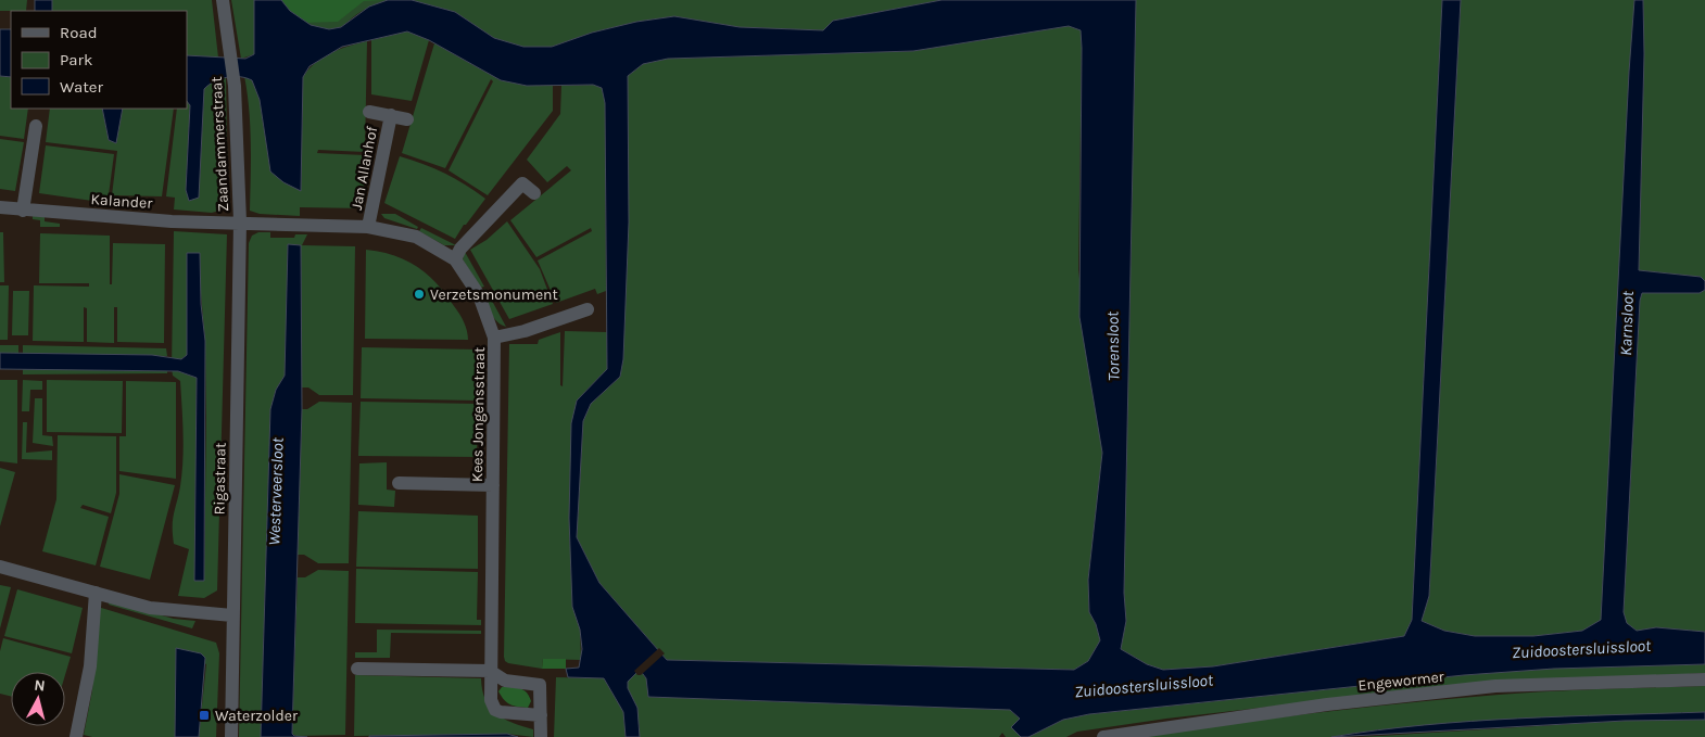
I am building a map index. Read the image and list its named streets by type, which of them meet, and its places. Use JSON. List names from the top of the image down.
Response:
{
  "streets": {
    "street": [
      "Zaandammerstraat",
      "Jan Allanhof",
      "Kalander",
      "Kees Jongensstraat",
      "Rigastraat",
      "Engewormer"
    ]
  },
  "crossings": [
    ["Zaandammerstraat", "Kalander"],
    ["Zaandammerstraat", "Kees Jongensstraat"],
    ["Zaandammerstraat", "Rigastraat"],
    ["Jan Allanhof", "Kees Jongensstraat"],
    ["Kalander", "Kees Jongensstraat"],
    ["Kalander", "Rigastraat"],
    ["Kees Jongensstraat", "Rigastraat"]
  ],
  "water": [
    "Karnsloot",
    "Torensloot",
    "Westerveersloot",
    "Zuidoostersluissloot"
  ],
  "places": {
    "other": ["Verzetsmonument"],
    "transit": ["Waterzolder"]
  },
  "legend": ["Road", "Park", "Water"],
  "north": "top"
}
